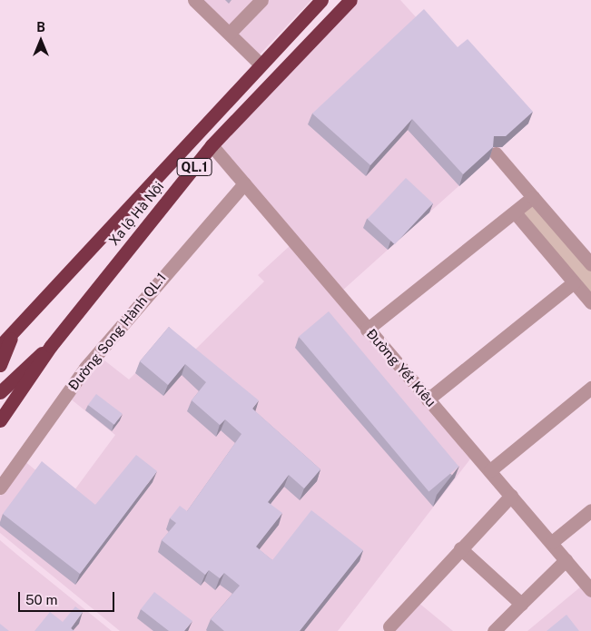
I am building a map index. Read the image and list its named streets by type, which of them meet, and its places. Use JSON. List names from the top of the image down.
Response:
{
  "streets": {
    "highway": ["QL.1", "Xa lộ Hà Nội"],
    "street": ["Đường Song Hành QL.1", "Đường Yết Kiêu"]
  },
  "crossings": [
    ["QL.1", "Xa lộ Hà Nội"],
    ["Xa lộ Hà Nội", "Đường Yết Kiêu"],
    ["Đường Song Hành QL.1", "Đường Yết Kiêu"]
  ],
  "scale_bar": "50 m",
  "north": "top"
}
